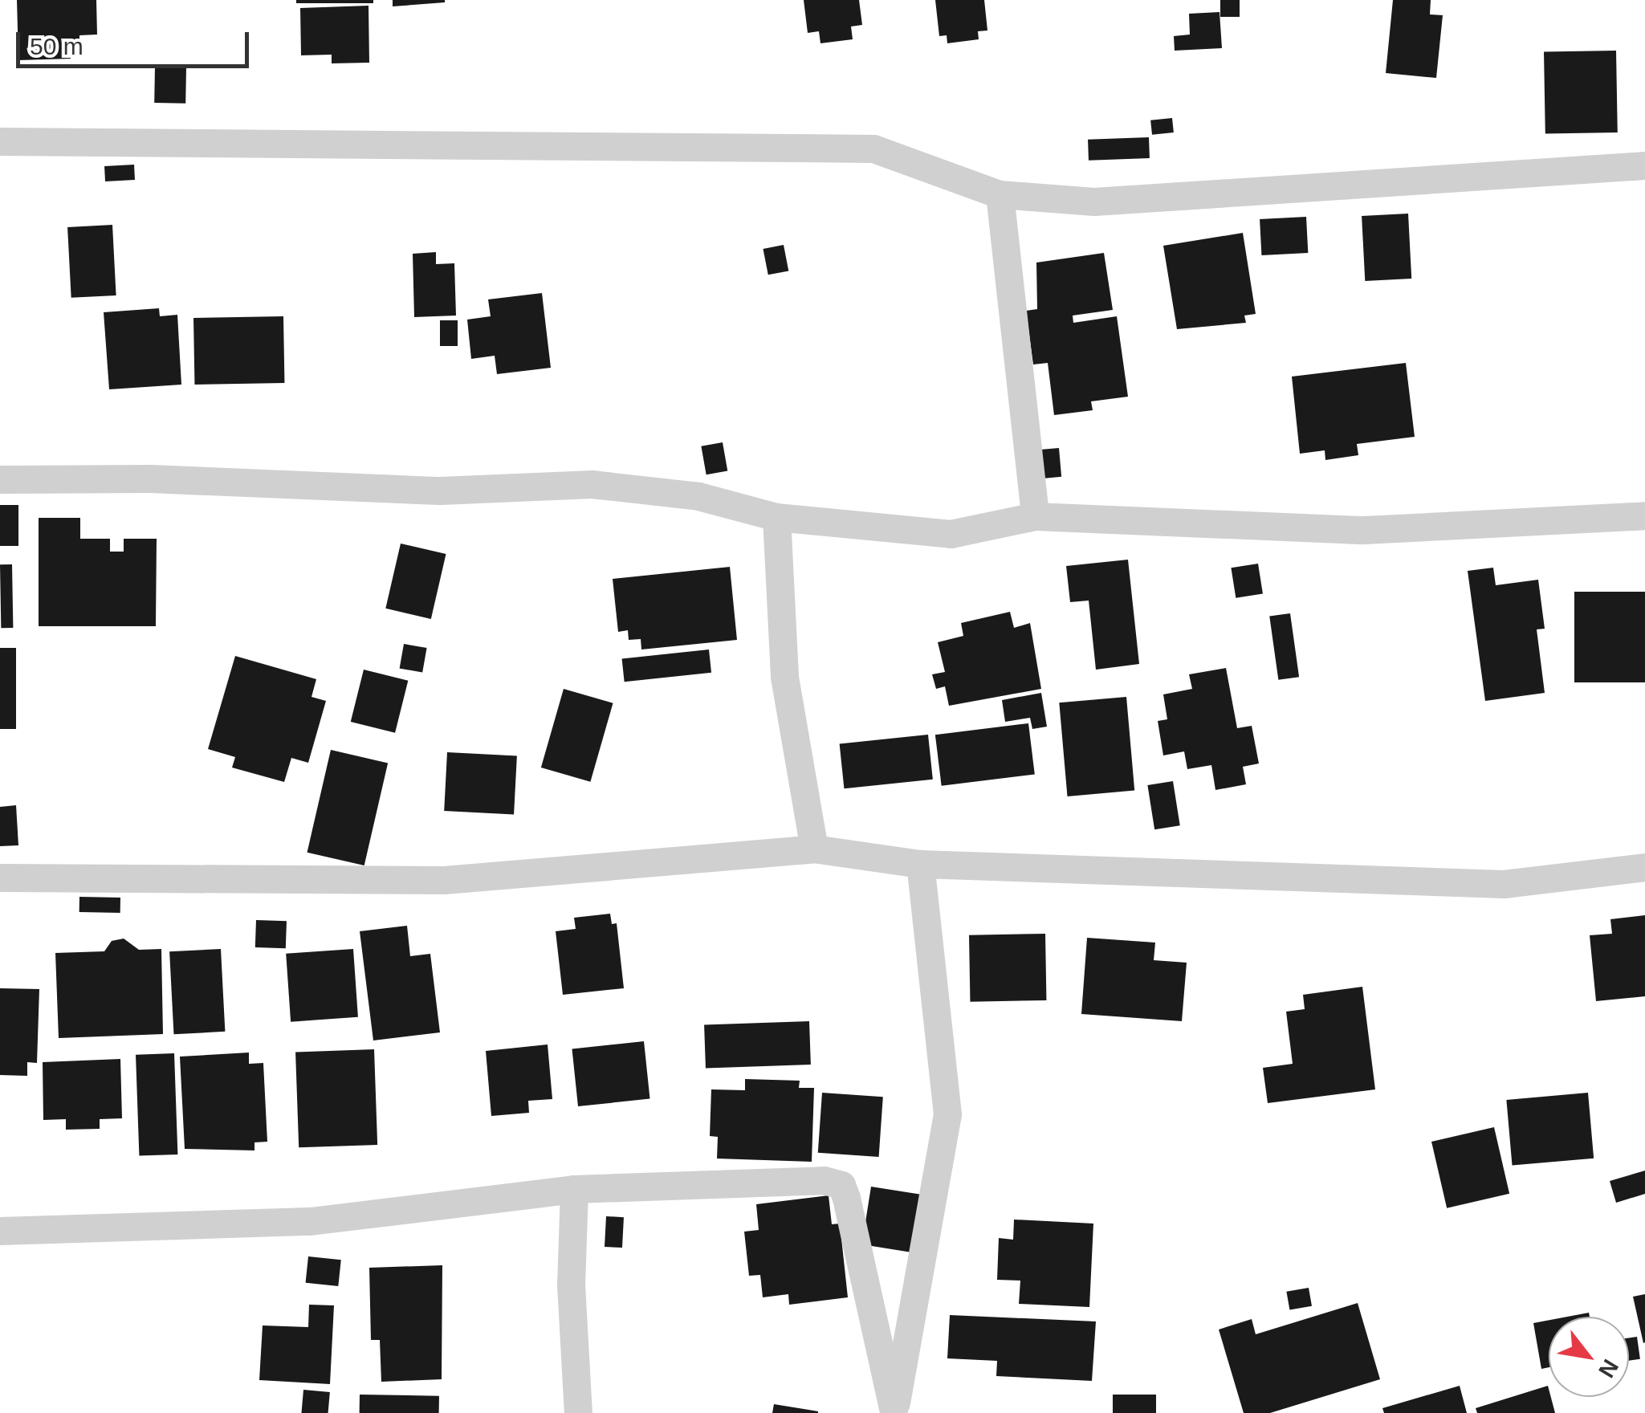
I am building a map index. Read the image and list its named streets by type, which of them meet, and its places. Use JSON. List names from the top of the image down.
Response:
{
  "scale_bar": "50 m",
  "north": "bottom right"
}
